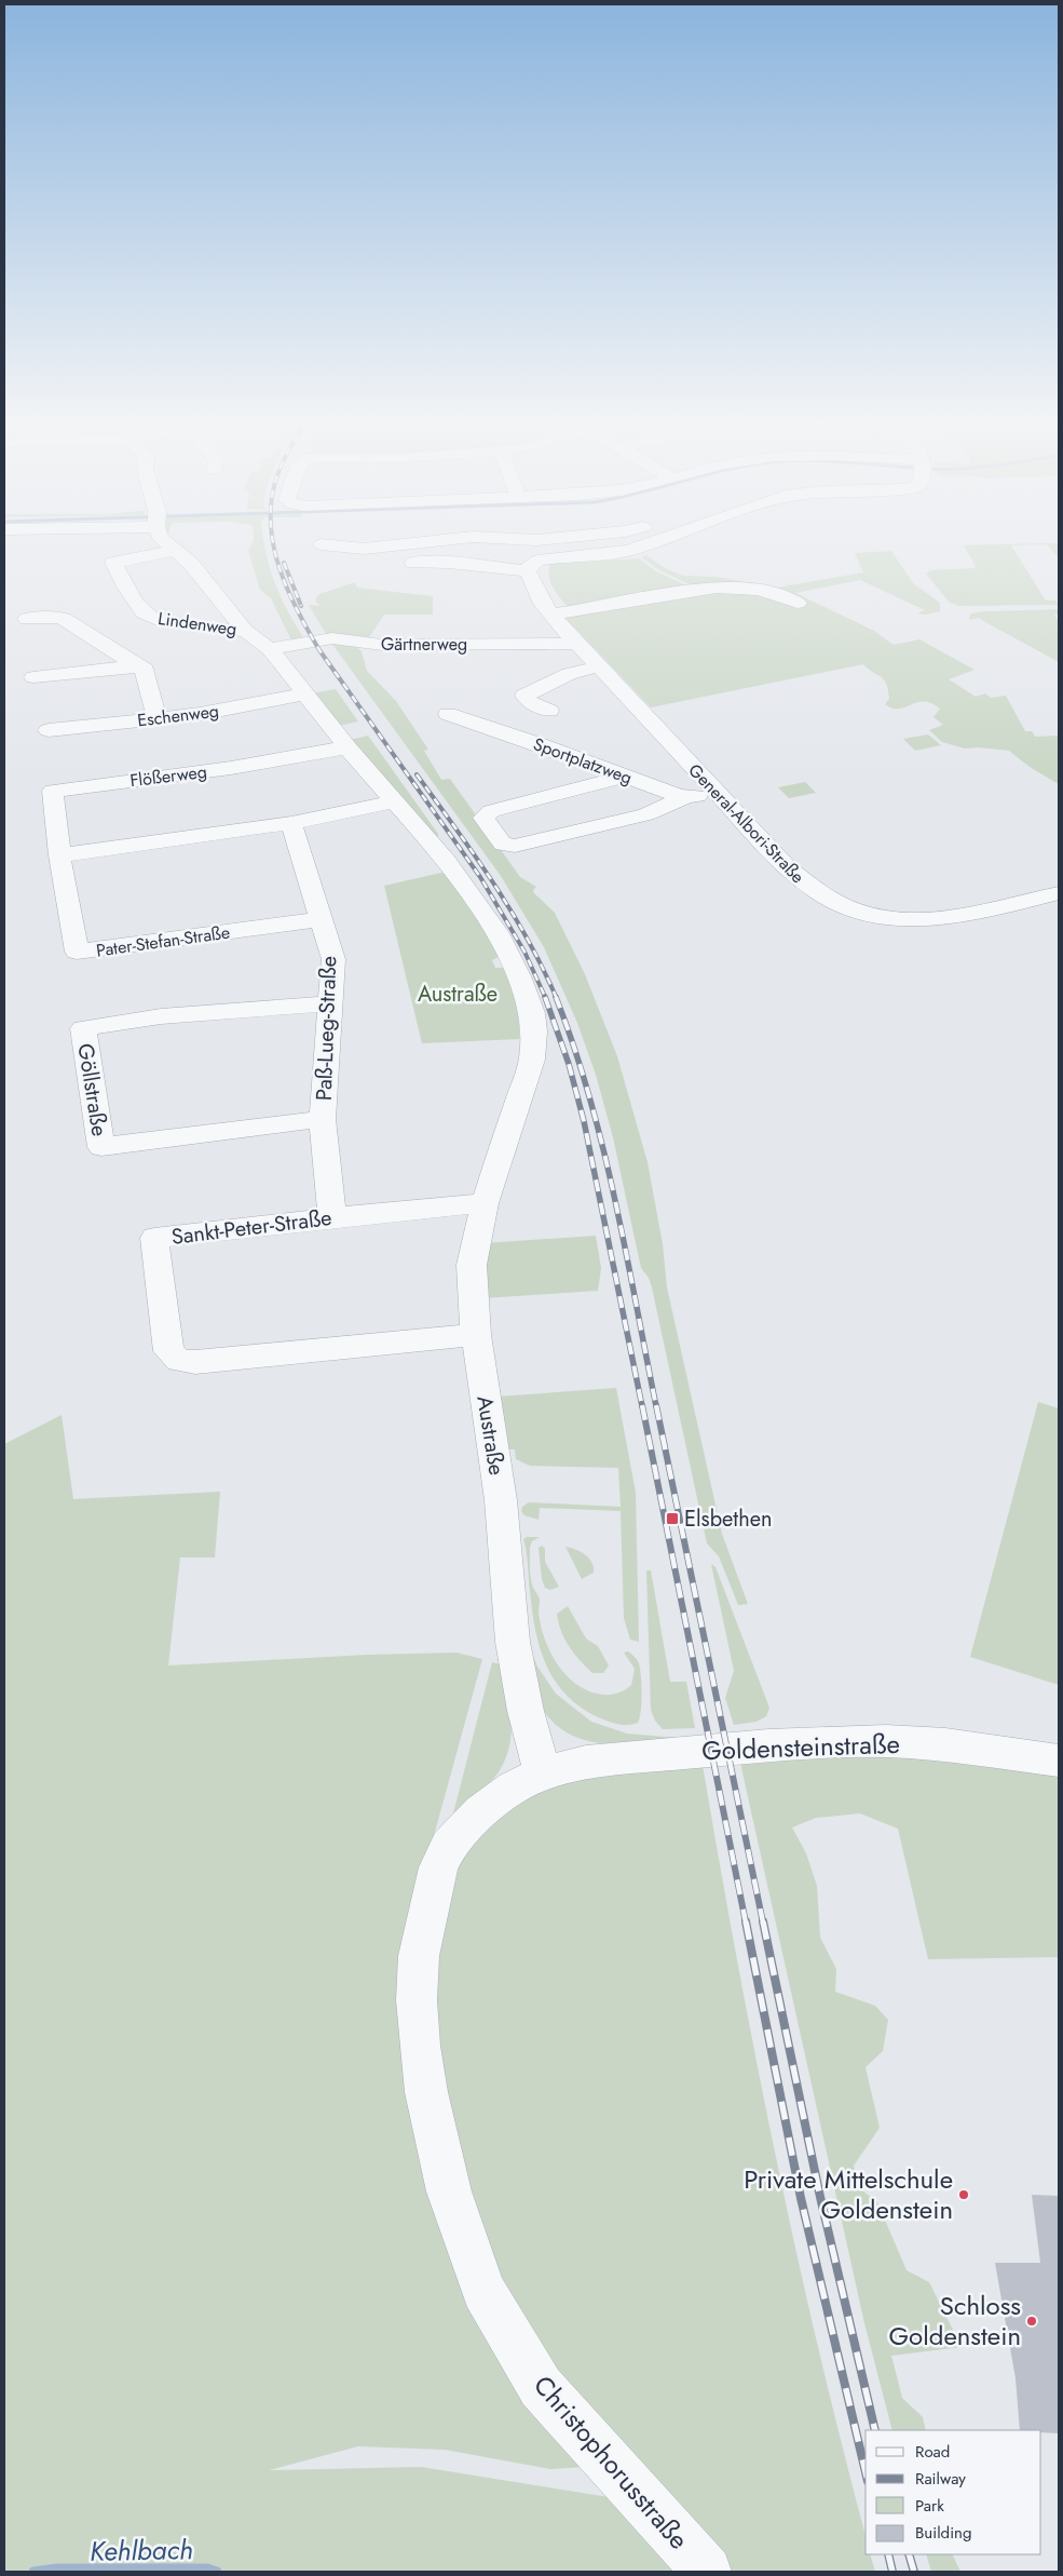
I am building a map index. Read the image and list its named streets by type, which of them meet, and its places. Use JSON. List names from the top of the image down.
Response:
{
  "streets": {
    "street": [
      "Lindenweg",
      "Gärtnerweg",
      "Eschenweg",
      "Sportplatzweg",
      "Flößerweg",
      "General-Albori-Straße",
      "Pater-Stefan-Straße",
      "Paß-Lueg-Straße",
      "Göllstraße",
      "Sankt-Peter-Straße",
      "Austraße",
      "Goldensteinstraße",
      "Christophorusstraße"
    ]
  },
  "crossings": [
    ["Lindenweg", "Austraße"],
    ["Gärtnerweg", "General-Albori-Straße"],
    ["Gärtnerweg", "Austraße"],
    ["Eschenweg", "Austraße"],
    ["Sportplatzweg", "General-Albori-Straße"],
    ["Flößerweg", "Pater-Stefan-Straße"],
    ["Flößerweg", "Austraße"],
    ["Pater-Stefan-Straße", "Paß-Lueg-Straße"],
    ["Paß-Lueg-Straße", "Göllstraße"],
    ["Paß-Lueg-Straße", "Sankt-Peter-Straße"],
    ["Sankt-Peter-Straße", "Austraße"],
    ["Austraße", "Goldensteinstraße"],
    ["Austraße", "Christophorusstraße"],
    ["Goldensteinstraße", "Christophorusstraße"]
  ],
  "water": ["Kehlbach"],
  "parks": ["Austraße"],
  "places": {
    "transit": ["Elsbethen"],
    "other": ["Private Mittelschule Goldenstein", "Schloss Goldenstein"]
  },
  "legend": [
    "Road",
    "Railway",
    "Park",
    "Building"
  ]
}
